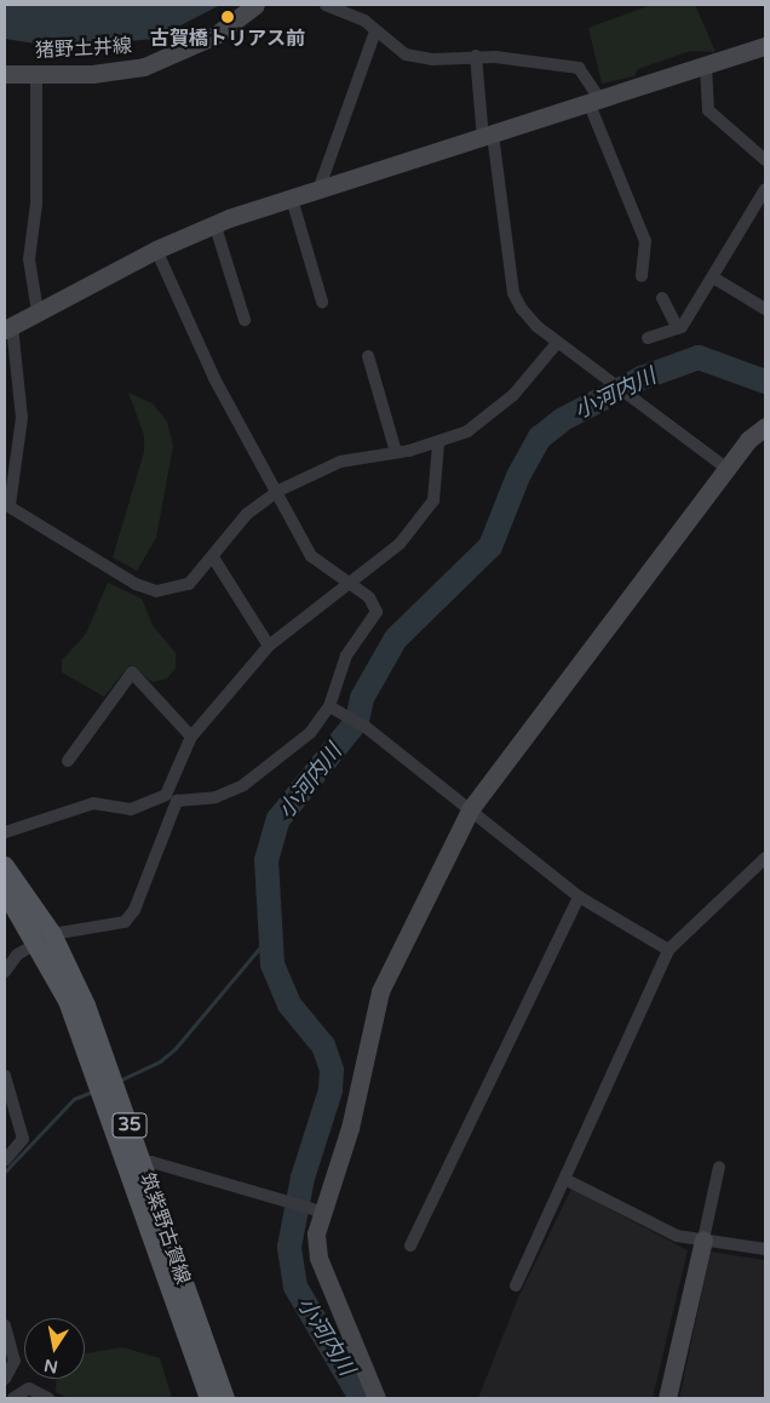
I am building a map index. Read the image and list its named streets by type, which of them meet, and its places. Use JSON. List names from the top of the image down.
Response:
{
  "streets": {
    "main road": ["35", "筑紫野古賀線"],
    "street": ["猪野土井線"]
  },
  "water": ["小河内川"],
  "places": ["古賀橋トリアス前"],
  "north": "bottom"
}
